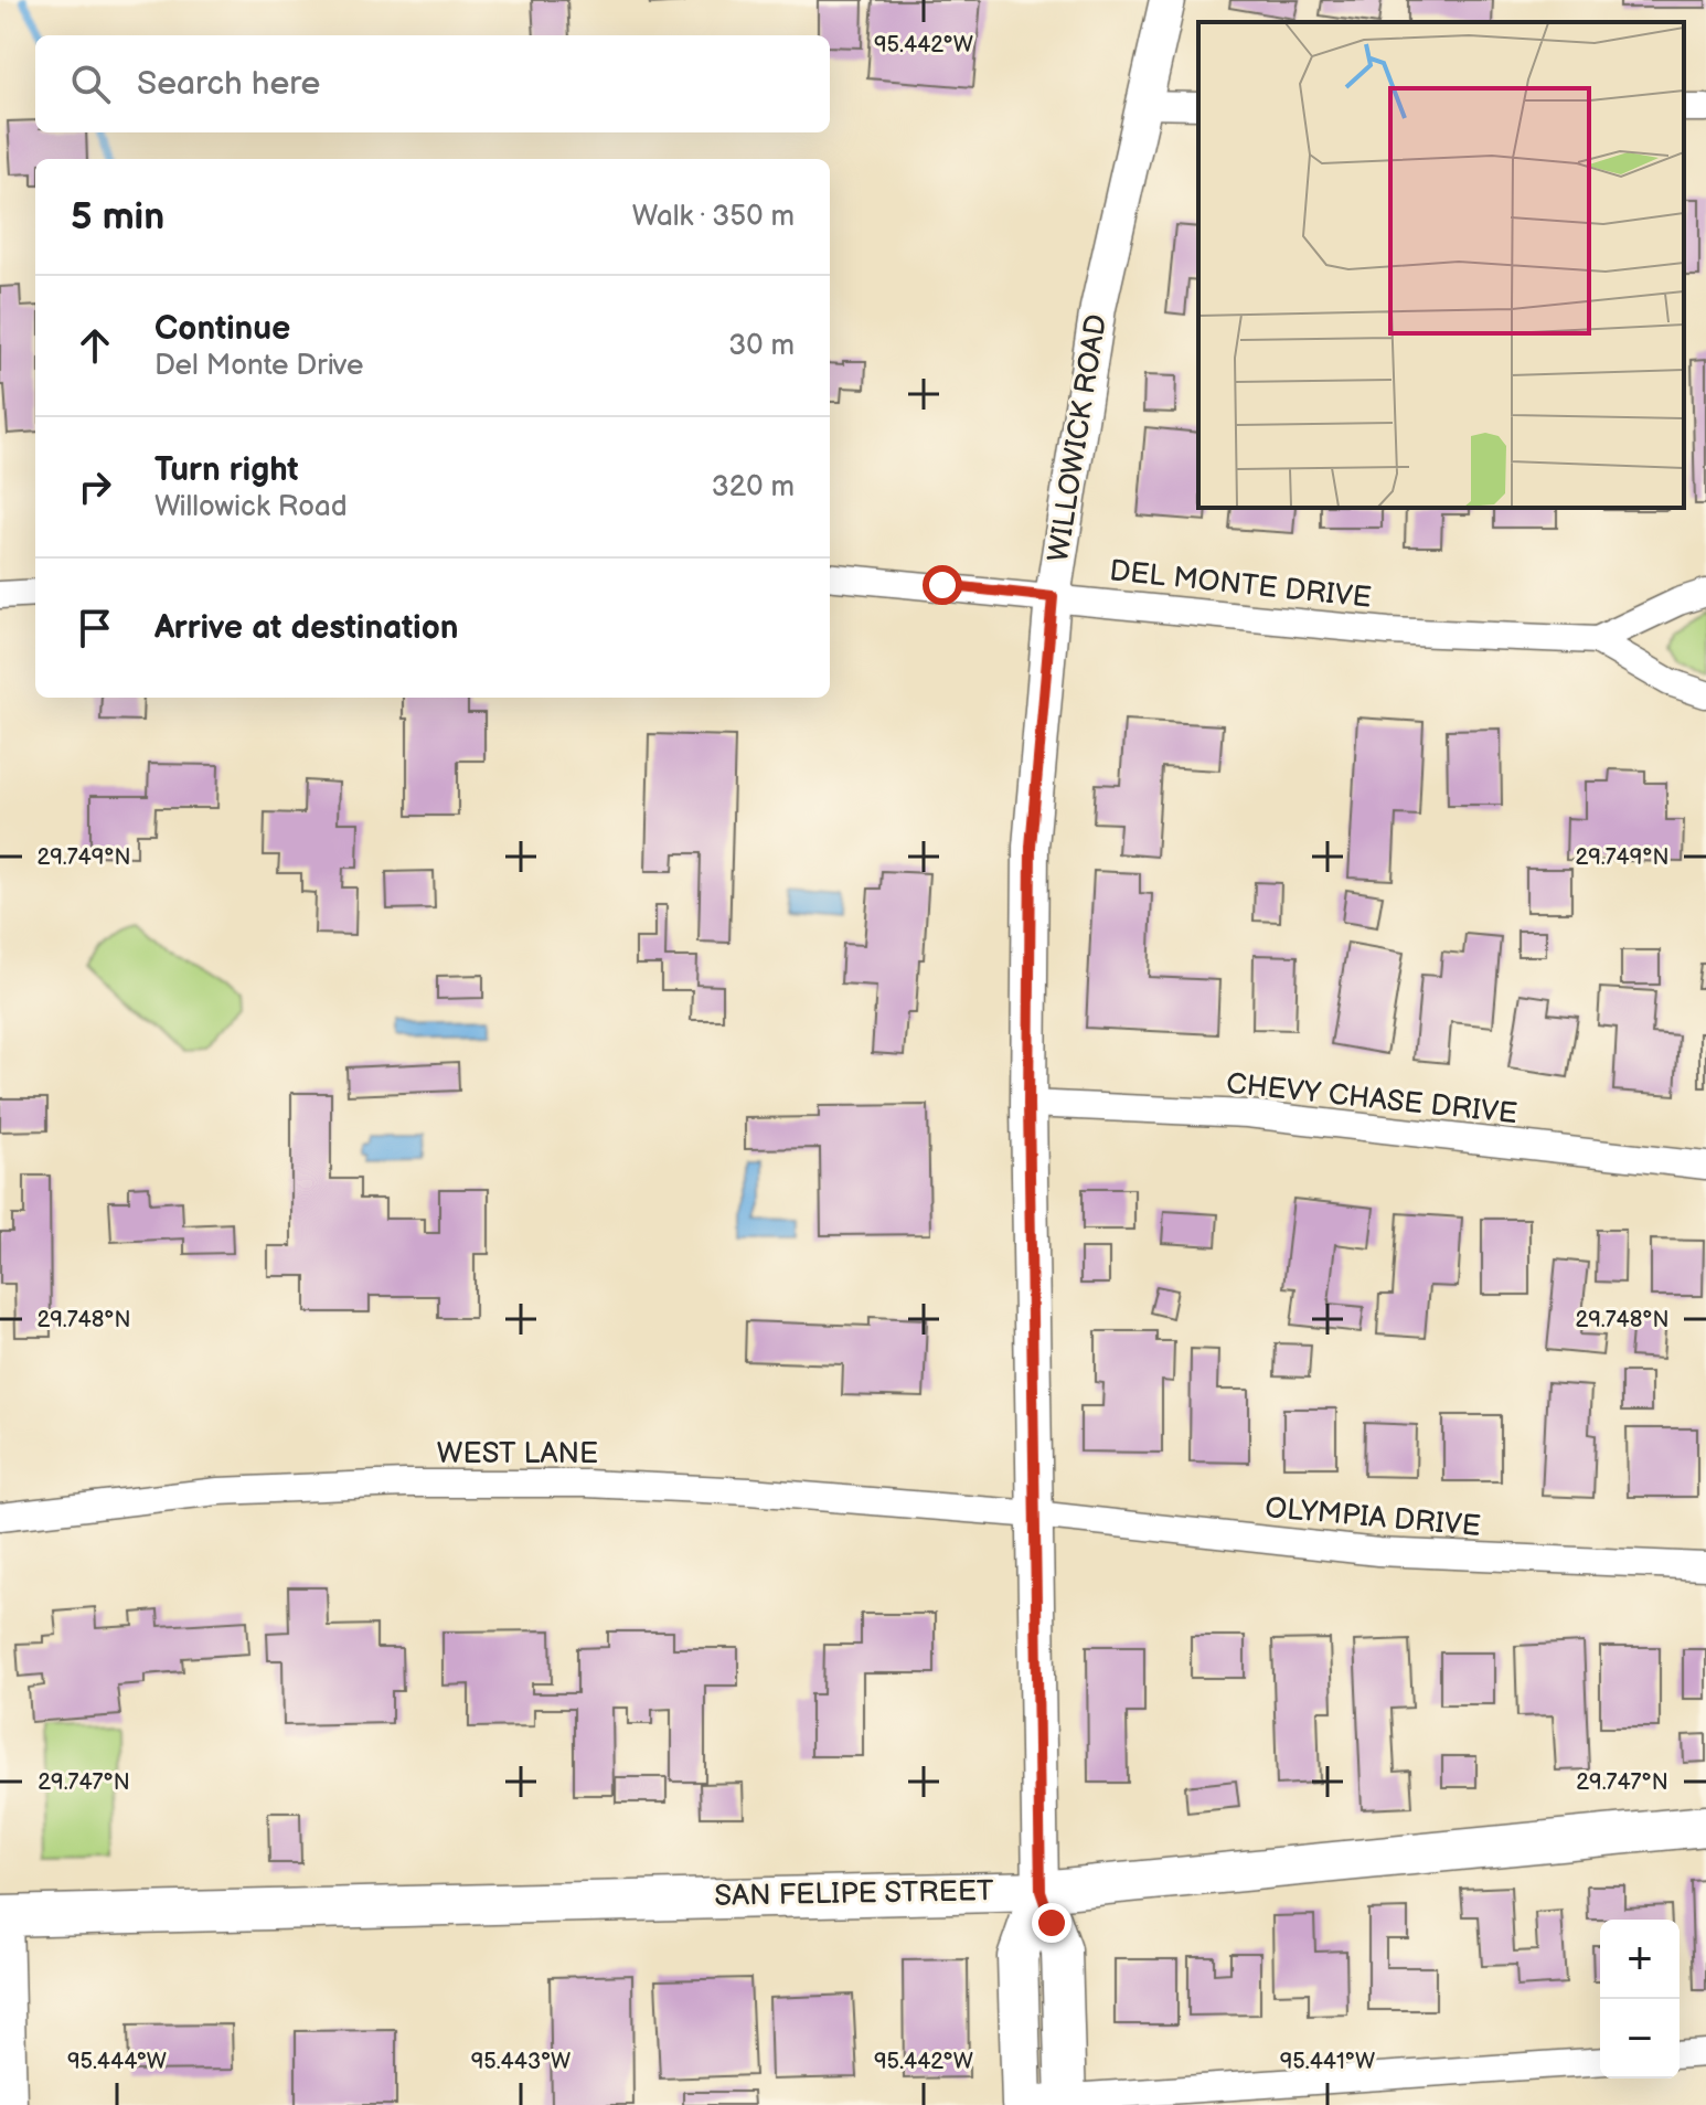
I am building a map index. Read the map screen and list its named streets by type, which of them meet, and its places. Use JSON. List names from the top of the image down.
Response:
{
  "streets": {
    "main road": ["WILLOWICK ROAD", "SAN FELIPE STREET"],
    "street": [
      "DEL MONTE DRIVE",
      "CHEVY CHASE DRIVE",
      "WEST LANE",
      "OLYMPIA DRIVE"
    ]
  },
  "crossings": [
    ["WILLOWICK ROAD", "DEL MONTE DRIVE"],
    ["WILLOWICK ROAD", "CHEVY CHASE DRIVE"],
    ["WILLOWICK ROAD", "WEST LANE"],
    ["WILLOWICK ROAD", "OLYMPIA DRIVE"],
    ["WILLOWICK ROAD", "SAN FELIPE STREET"],
    ["WEST LANE", "OLYMPIA DRIVE"]
  ],
  "page": {
    "search": "Search here",
    "heading": ["5 min", "Walk · 350 m"],
    "list": [
      ["Continue", "Del Monte Drive", "30 m"],
      ["Turn right", "Willowick Road", "320 m"],
      "Arrive at destination"
    ],
    "map_buttons": ["+", "−"]
  },
  "coordinates": [
    "95.442°W",
    "29.749°N",
    "29.748°N",
    "29.747°N",
    "95.444°W",
    "95.443°W",
    "95.441°W"
  ]
}
